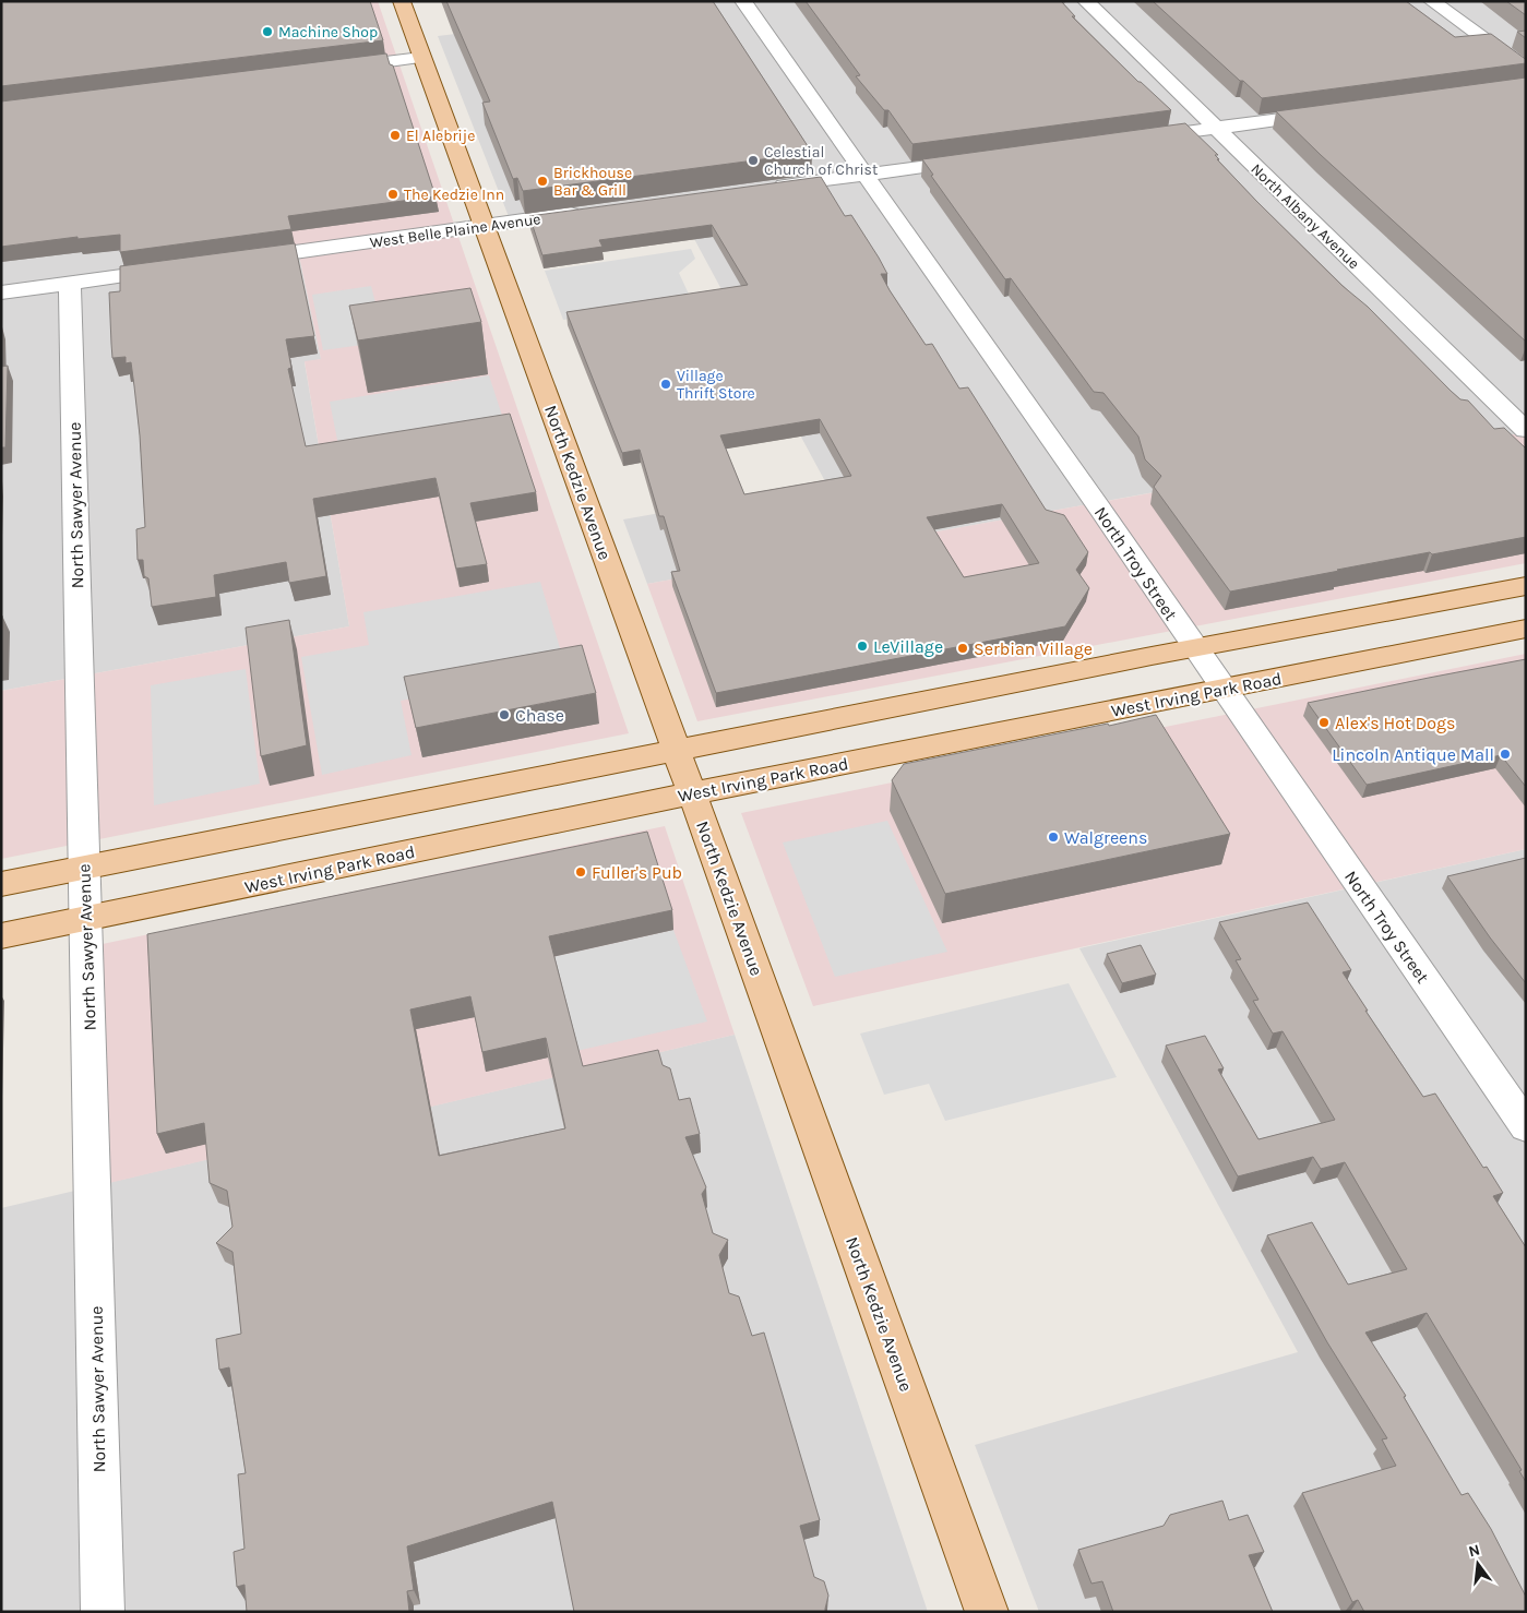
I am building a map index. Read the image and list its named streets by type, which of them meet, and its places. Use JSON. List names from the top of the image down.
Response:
{
  "streets": {
    "main road": ["North Kedzie Avenue", "West Irving Park Road"],
    "street": [
      "North Albany Avenue",
      "West Belle Plaine Avenue",
      "North Sawyer Avenue",
      "North Troy Street"
    ]
  },
  "crossings": [
    ["West Belle Plaine Avenue", "North Kedzie Avenue"],
    ["North Kedzie Avenue", "West Irving Park Road"],
    ["North Sawyer Avenue", "West Irving Park Road"],
    ["North Troy Street", "West Irving Park Road"]
  ],
  "places": [
    "Machine Shop",
    "El Alebrije",
    "Celestial Church of Christ",
    "Brickhouse Bar & Grill",
    "The Kedzie Inn",
    "Village Thrift Store",
    "LeVillage",
    "Serbian Village",
    "Chase",
    "Alex's Hot Dogs",
    "Lincoln Antique Mall",
    "Walgreens",
    "Fuller's Pub"
  ],
  "north": "top"
}
